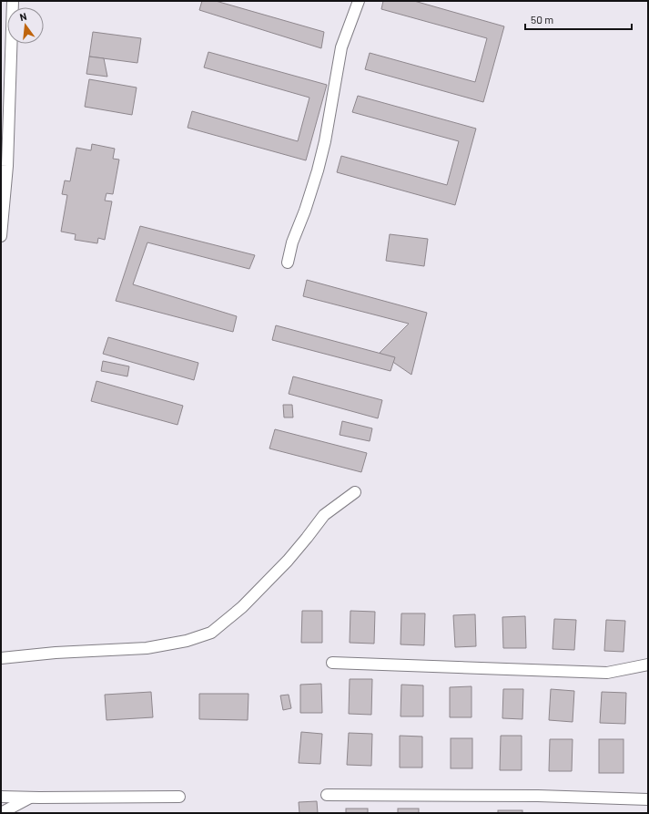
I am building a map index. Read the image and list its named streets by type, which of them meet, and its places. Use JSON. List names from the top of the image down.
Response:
{
  "scale_bar": "50 m",
  "north": "top"
}
